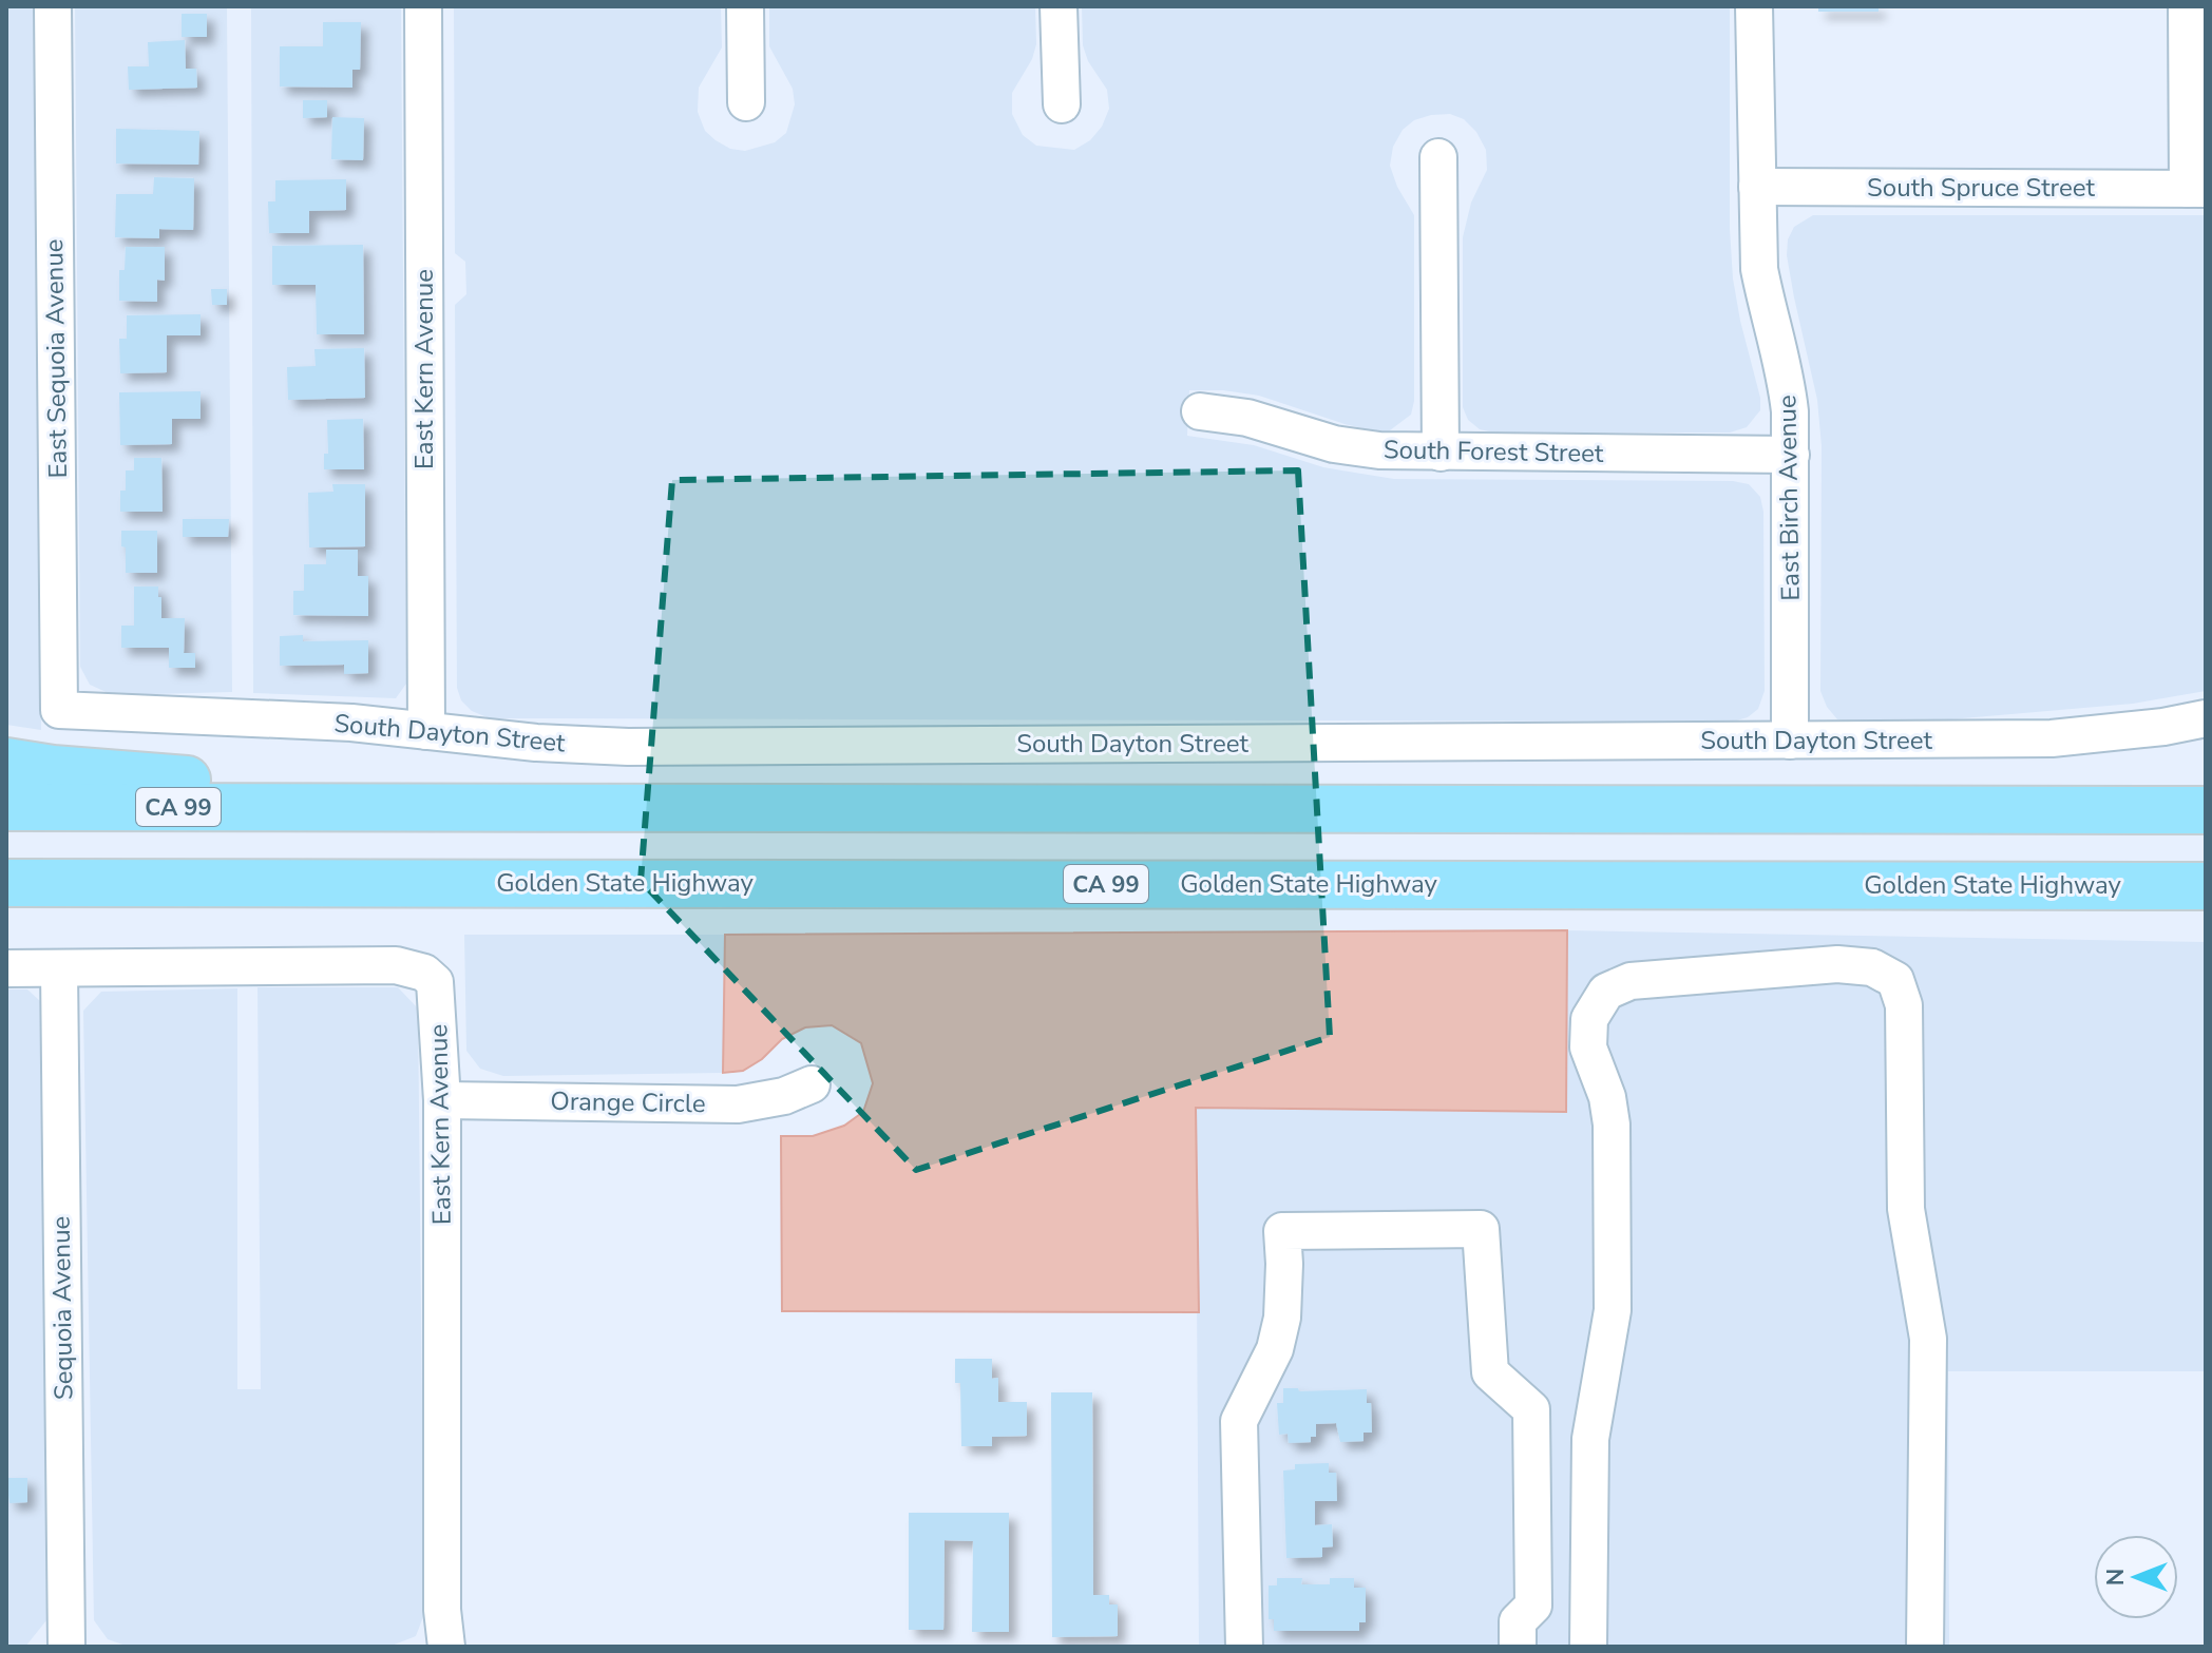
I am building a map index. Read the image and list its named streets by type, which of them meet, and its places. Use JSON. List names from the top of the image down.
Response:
{
  "streets": {
    "highway": ["CA 99", "Golden State Highway"],
    "street": [
      "South Spruce Street",
      "East Sequoia Avenue",
      "East Kern Avenue",
      "South Forest Street",
      "East Birch Avenue",
      "South Dayton Street",
      "Orange Circle",
      "Sequoia Avenue"
    ]
  },
  "crossings": [
    ["South Spruce Street", "East Birch Avenue"],
    ["East Sequoia Avenue", "South Dayton Street"],
    ["East Kern Avenue", "South Dayton Street"],
    ["East Kern Avenue", "Orange Circle"],
    ["East Kern Avenue", "Sequoia Avenue"],
    ["South Forest Street", "East Birch Avenue"],
    ["East Birch Avenue", "South Dayton Street"]
  ],
  "north": "left"
}
